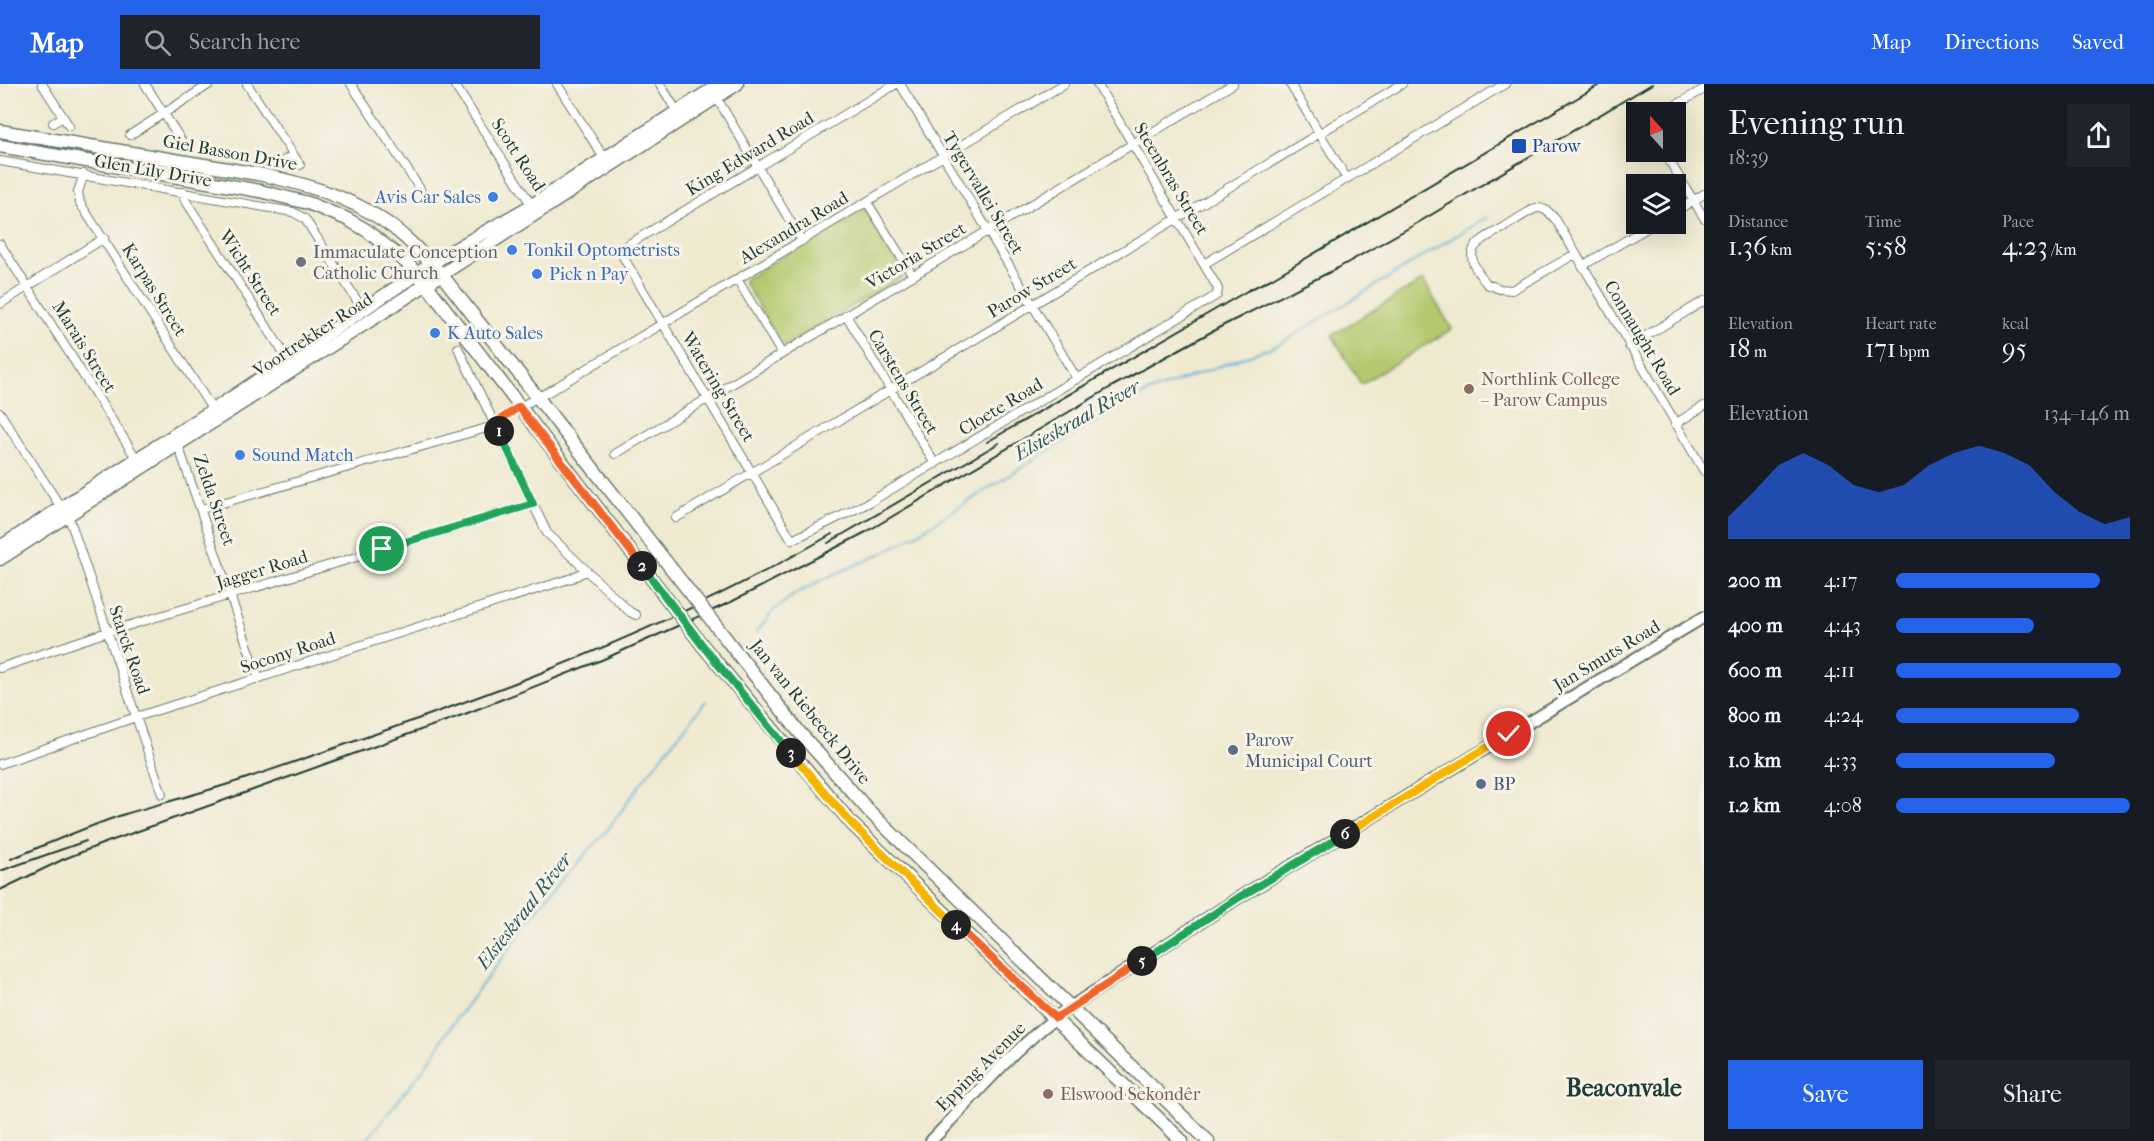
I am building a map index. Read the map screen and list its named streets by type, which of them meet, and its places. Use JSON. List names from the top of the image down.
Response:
{
  "streets": {
    "main road": ["Giel Basson Drive", "Voortrekker Road", "Jan van Riebeeck Drive"],
    "street": [
      "King Edward Road",
      "Scott Road",
      "Glen Lily Drive",
      "Steenbras Street",
      "Tygervallei Street",
      "Alexandra Road",
      "Victoria Street",
      "Wicht Street",
      "Parow Street",
      "Karpas Street",
      "Connaught Road",
      "Marais Street",
      "Carstens Street",
      "Watering Street",
      "Cloete Road",
      "Zelda Street",
      "Jagger Road",
      "Starck Road",
      "Socony Road",
      "Jan Smuts Road",
      "Epping Avenue"
    ]
  },
  "crossings": [
    ["Giel Basson Drive", "Voortrekker Road"],
    ["Giel Basson Drive", "Jan van Riebeeck Drive"],
    ["King Edward Road", "Tygervallei Street"],
    ["King Edward Road", "Watering Street"],
    ["Scott Road", "Voortrekker Road"],
    ["Glen Lily Drive", "Wicht Street"],
    ["Glen Lily Drive", "Karpas Street"],
    ["Glen Lily Drive", "Voortrekker Road"],
    ["Steenbras Street", "Victoria Street"],
    ["Steenbras Street", "Parow Street"],
    ["Steenbras Street", "Cloete Road"],
    ["Tygervallei Street", "Alexandra Road"],
    ["Tygervallei Street", "Victoria Street"],
    ["Tygervallei Street", "Parow Street"],
    ["Tygervallei Street", "Cloete Road"],
    ["Alexandra Road", "Watering Street"],
    ["Alexandra Road", "Zelda Street"],
    ["Alexandra Road", "Jan van Riebeeck Drive"],
    ["Victoria Street", "Carstens Street"],
    ["Victoria Street", "Watering Street"],
    ["Wicht Street", "Voortrekker Road"],
    ["Parow Street", "Carstens Street"],
    ["Parow Street", "Watering Street"],
    ["Karpas Street", "Voortrekker Road"],
    ["Voortrekker Road", "Marais Street"],
    ["Voortrekker Road", "Zelda Street"],
    ["Voortrekker Road", "Starck Road"],
    ["Voortrekker Road", "Jan van Riebeeck Drive"],
    ["Carstens Street", "Cloete Road"],
    ["Watering Street", "Cloete Road"],
    ["Zelda Street", "Jagger Road"],
    ["Zelda Street", "Socony Road"],
    ["Jagger Road", "Starck Road"],
    ["Starck Road", "Socony Road"],
    ["Jan Smuts Road", "Jan van Riebeeck Drive"],
    ["Jan Smuts Road", "Epping Avenue"]
  ],
  "districts": ["Beaconvale"],
  "water": ["Elsieskraal River"],
  "places": {
    "transit": ["Parow"],
    "other": [
      "Avis Car Sales",
      "Tonkil Optometrists",
      "Immaculate Conception Catholic Church",
      "Pick n Pay",
      "K Auto Sales",
      "Northlink College – Parow Campus",
      "Sound Match",
      "Parow Municipal Court",
      "BP",
      "Elswood Sekondêr"
    ]
  },
  "north": "top",
  "page": {
    "header": "Map",
    "search": "Search here",
    "nav": ["Map", "Directions", "Saved"],
    "heading": ["Evening run", "18:39"],
    "stats": [
      ["Distance", "1.36 km"],
      ["Time", "5:58"],
      ["Pace", "4:23 /km"],
      ["Elevation", "18 m"],
      ["Heart rate", "171 bpm"],
      ["kcal", "95"]
    ],
    "chart": ["Elevation", "134–146 m"],
    "pins": [
      "1",
      "2",
      "3",
      "6",
      "4",
      "5"
    ],
    "list": [
      {
        "name": "200 m",
        "note": "4:17"
      },
      {
        "name": "400 m",
        "note": "4:43"
      },
      {
        "name": "600 m",
        "note": "4:11"
      },
      {
        "name": "800 m",
        "note": "4:24"
      },
      {
        "name": "1.0 km",
        "note": "4:33"
      },
      {
        "name": "1.2 km",
        "note": "4:08"
      }
    ],
    "buttons": ["Save", "Share"]
  }
}
